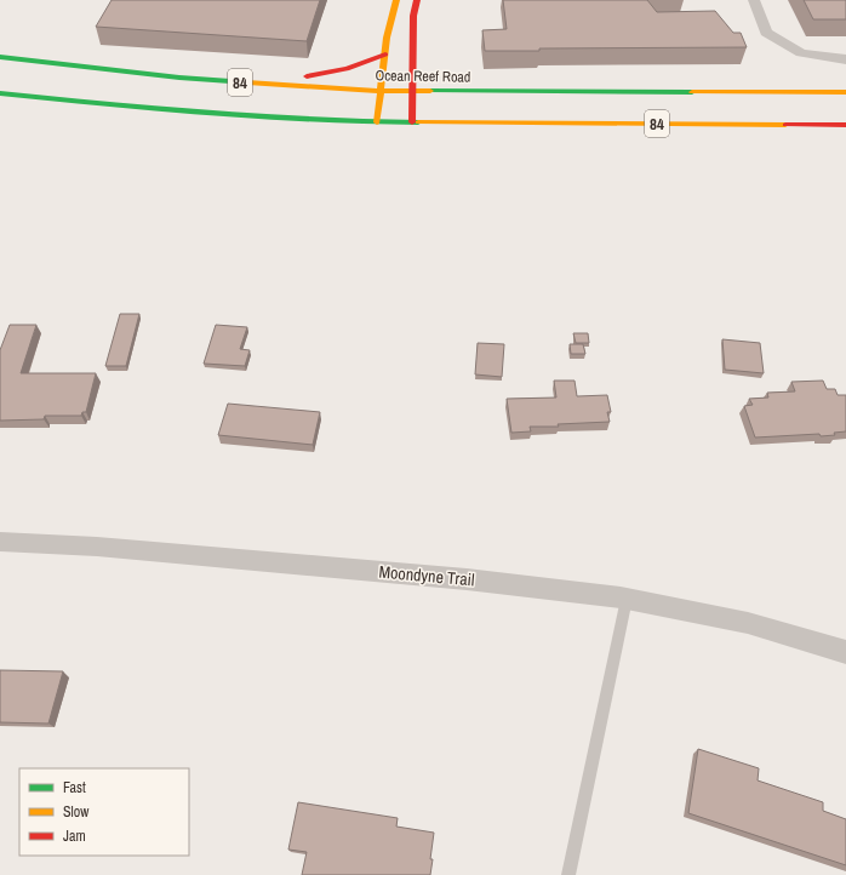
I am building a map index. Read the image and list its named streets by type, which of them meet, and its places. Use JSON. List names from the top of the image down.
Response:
{
  "streets": {
    "main road": ["Ocean Reef Road", "84"],
    "street": ["Moondyne Trail"]
  },
  "legend": ["Fast", "Slow", "Jam"]
}
